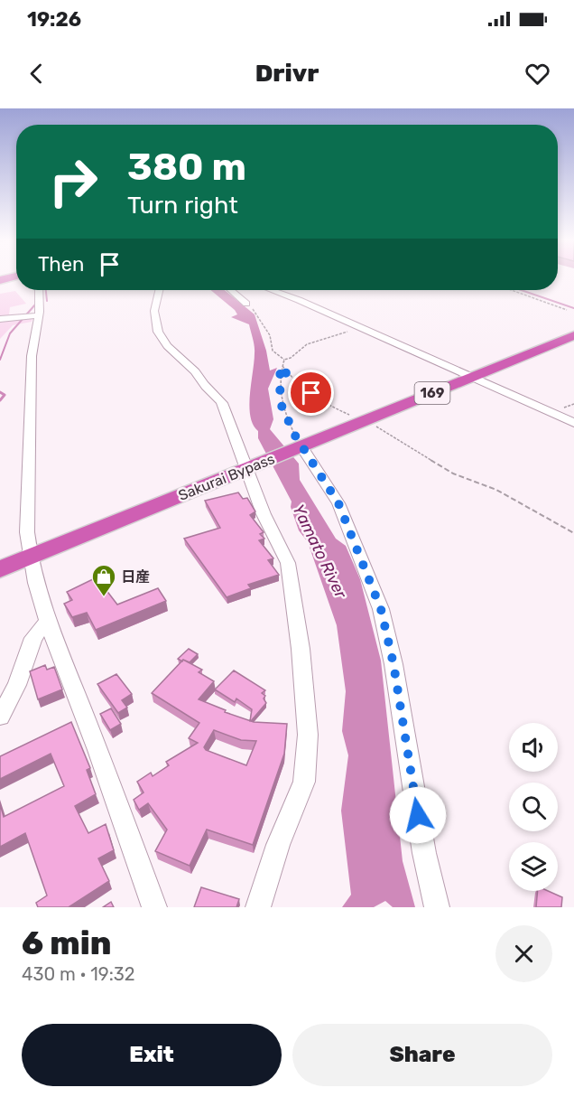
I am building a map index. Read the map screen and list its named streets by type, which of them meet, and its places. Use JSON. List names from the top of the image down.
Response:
{
  "streets": {
    "highway": ["169", "Sakurai Bypass"]
  },
  "water": ["Yamato River"],
  "places": {
    "shop": ["日産"]
  },
  "page": {
    "status": "19:26",
    "header": "Drivr",
    "turn": ["380 m", "Turn right"],
    "then": "Then",
    "heading": ["6 min", "430 m · 19:32"],
    "buttons": ["Exit", "Share"]
  }
}
